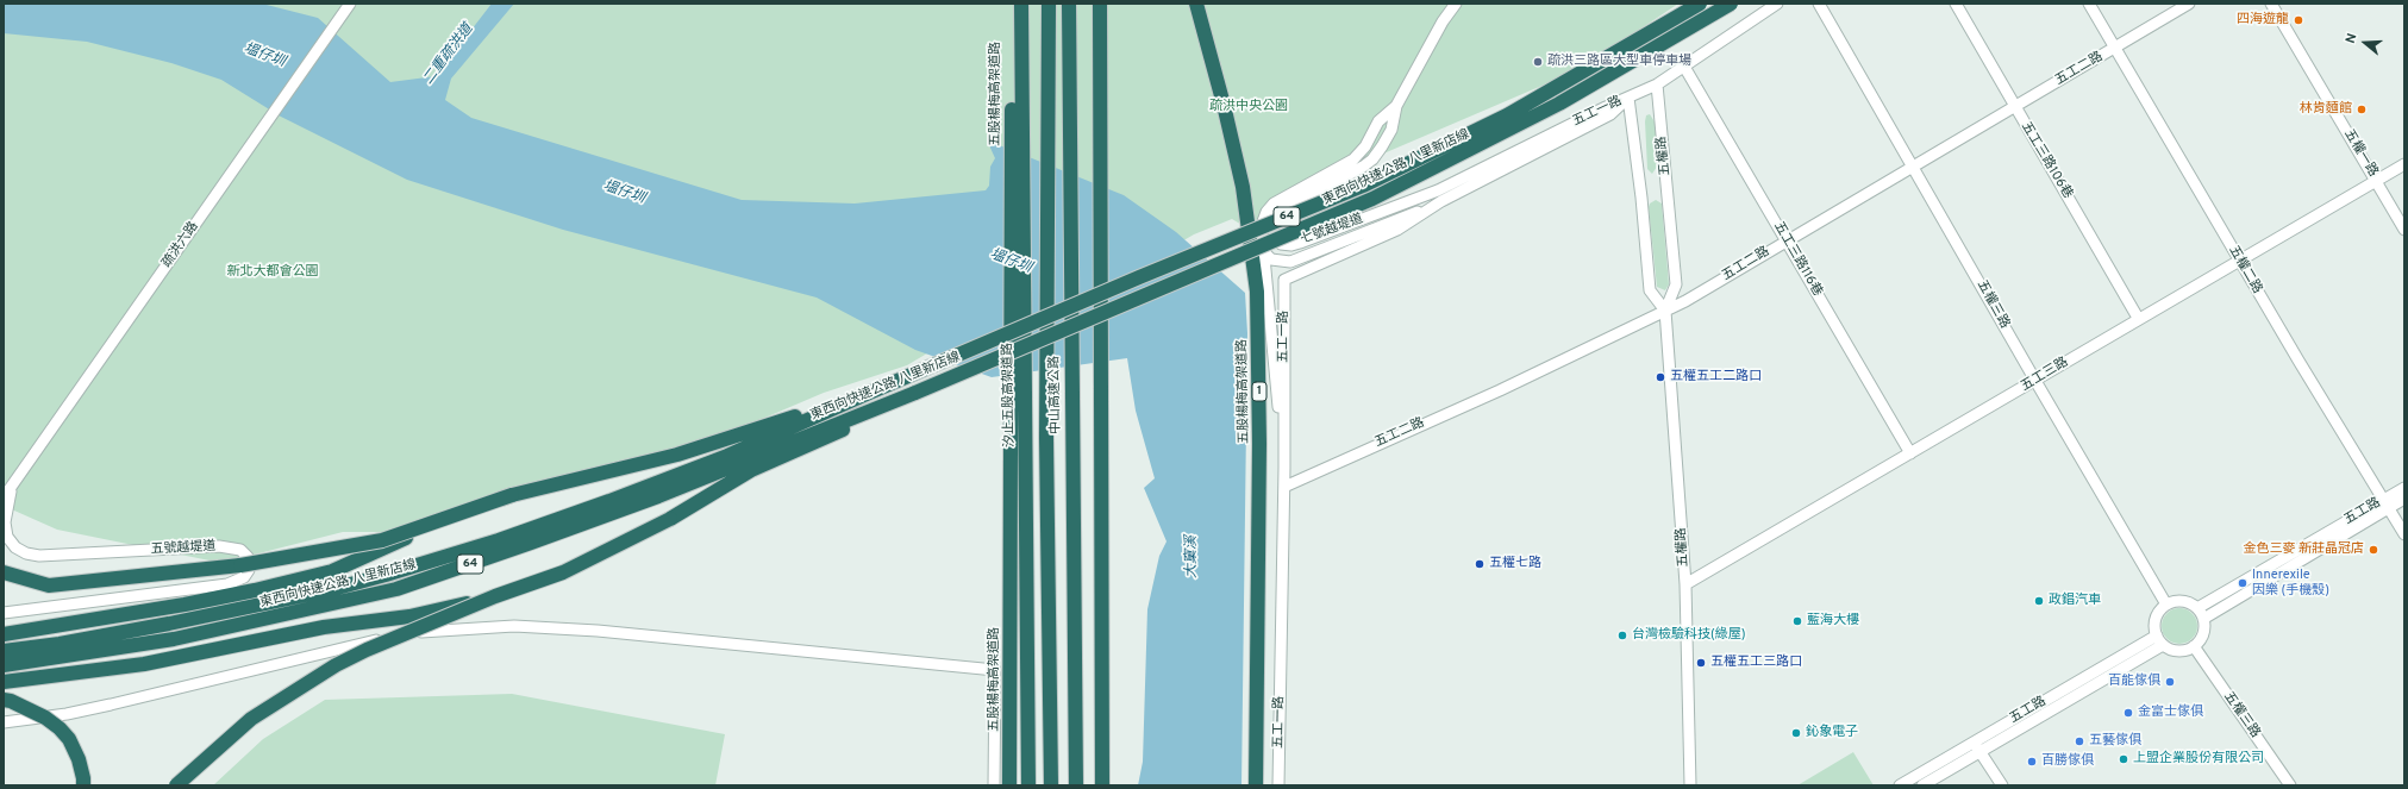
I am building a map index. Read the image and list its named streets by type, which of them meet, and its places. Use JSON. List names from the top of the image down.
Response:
{
  "streets": {
    "highway": [
      "五股楊梅高架道路",
      "東西向快速公路 八里新店線",
      "64",
      "1",
      "汐止五股高架道路",
      "中山高速公路"
    ],
    "street": [
      "五工二路",
      "五工一路",
      "五權一路",
      "五權路",
      "五工三路106巷",
      "七號越堤道",
      "疏洪六路",
      "五工三路116巷",
      "五權二路",
      "五權三路",
      "五工三路",
      "五工路",
      "五號越堤道"
    ]
  },
  "crossings": [
    ["五工二路", "五工一路"],
    ["五工二路", "五權路"],
    ["五工二路", "五工三路106巷"],
    ["五工二路", "五工三路116巷"],
    ["五工二路", "五權二路"],
    ["五工二路", "五權三路"],
    ["五工一路", "五權路"],
    ["五工一路", "七號越堤道"],
    ["五工一路", "五工三路116巷"],
    ["五權一路", "五工三路"],
    ["五權路", "五工三路"],
    ["五工三路106巷", "五工三路"],
    ["疏洪六路", "五號越堤道"],
    ["五工三路116巷", "五工三路"],
    ["五權二路", "五工三路"],
    ["五權二路", "五工路"],
    ["五權三路", "五工三路"],
    ["五權三路", "五工路"]
  ],
  "water": ["二重疏洪道", "塭仔圳", "大窠溪"],
  "parks": ["疏洪中央公園", "新北大都會公園"],
  "places": [
    "四海遊龍",
    "疏洪三路區大型車停車場",
    "林肯麵館",
    "五權五工二路口",
    "金色三麥 新莊晶冠店",
    "五權七路",
    "Innerexile 因樂 (手機殼)",
    "政錩汽車",
    "藍海大樓",
    "台灣檢驗科技(綠屋)",
    "五權五工三路口",
    "百能傢俱",
    "金富士傢俱",
    "鈊象電子",
    "五藝傢俱",
    "上盟企業股份有限公司",
    "百勝傢俱"
  ],
  "north": "left"
}
